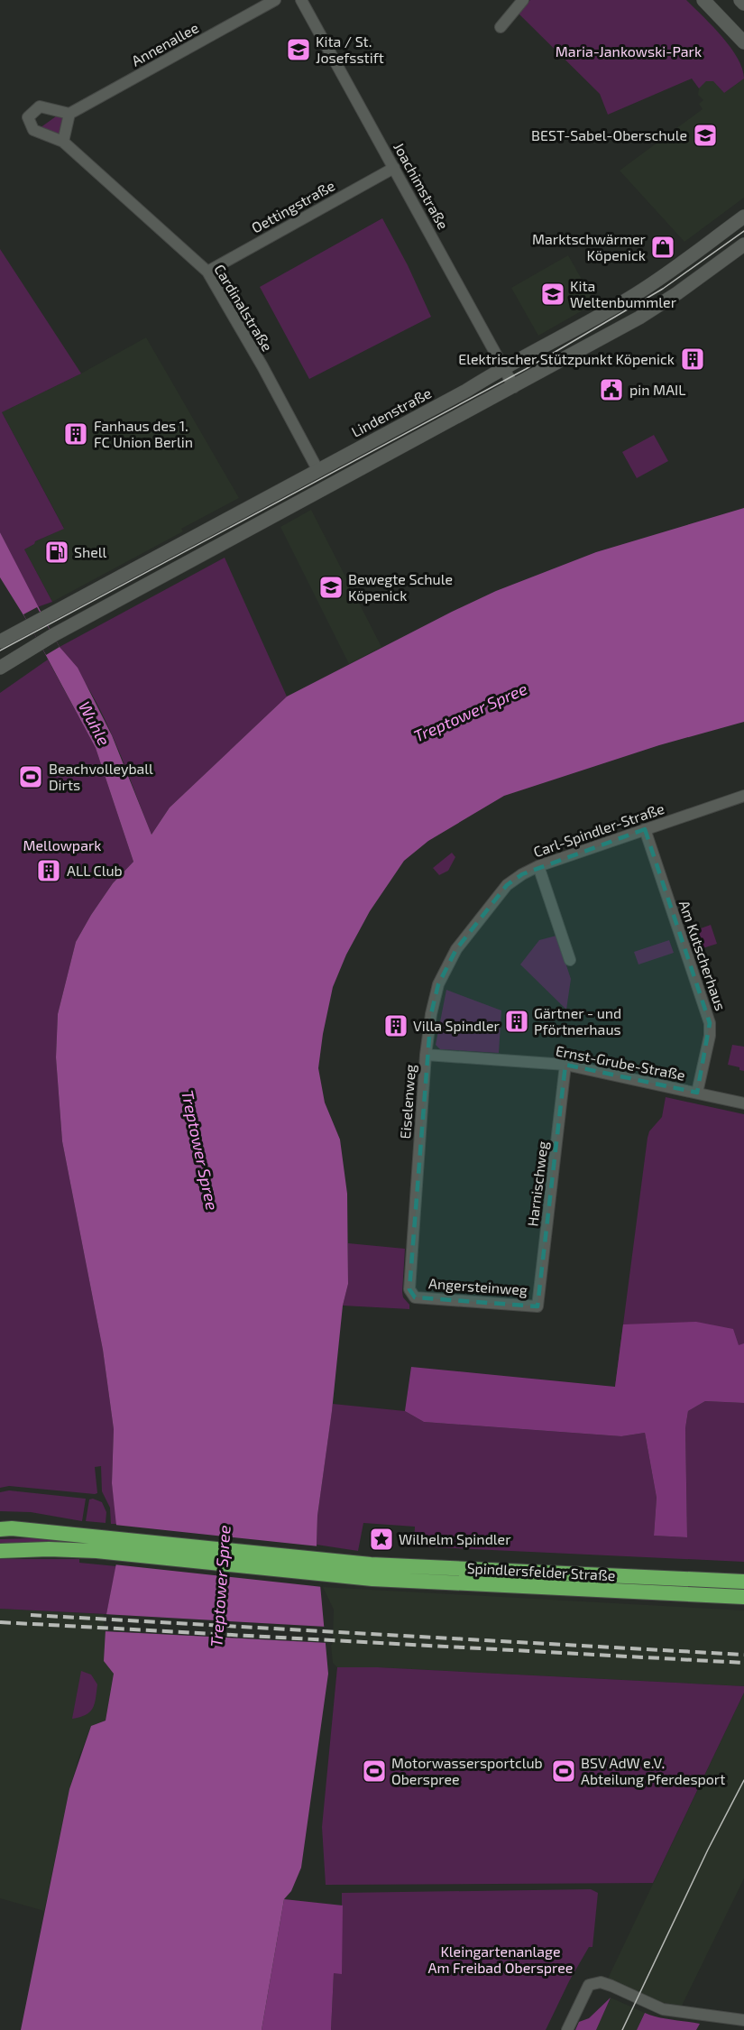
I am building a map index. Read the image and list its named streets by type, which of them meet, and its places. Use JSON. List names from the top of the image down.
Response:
{
  "streets": {
    "highway": ["Spindlersfelder Straße"],
    "main road": ["Lindenstraße"],
    "street": [
      "Annenallee",
      "Joachimstraße",
      "Oettingstraße",
      "Cardinalstraße",
      "Carl-Spindler-Straße",
      "Am Kutscherhaus",
      "Ernst-Grube-Straße",
      "Eiselenweg",
      "Harnischweg",
      "Angersteinweg"
    ]
  },
  "crossings": [
    ["Joachimstraße", "Oettingstraße"],
    ["Joachimstraße", "Lindenstraße"],
    ["Oettingstraße", "Cardinalstraße"],
    ["Cardinalstraße", "Lindenstraße"],
    ["Carl-Spindler-Straße", "Am Kutscherhaus"],
    ["Carl-Spindler-Straße", "Eiselenweg"],
    ["Am Kutscherhaus", "Ernst-Grube-Straße"],
    ["Ernst-Grube-Straße", "Eiselenweg"],
    ["Ernst-Grube-Straße", "Harnischweg"],
    ["Eiselenweg", "Angersteinweg"],
    ["Harnischweg", "Angersteinweg"]
  ],
  "water": ["Treptower Spree", "Wuhle"],
  "parks": ["Maria-Jankowski-Park", "Mellowpark", "Kleingartenanlage Am Freibad Oberspree"],
  "places": {
    "school or university": [
      "Kita / St. Josefsstift",
      "BEST-Sabel-Oberschule",
      "Kita Weltenbummler",
      "Bewegte Schule Köpenick"
    ],
    "shop": ["Marktschwärmer Köpenick"],
    "building": [
      "Elektrischer Stützpunkt Köpenick",
      "Fanhaus des 1. FC Union Berlin",
      "ALL Club",
      "Gärtner - und Pförtnerhaus",
      "Villa Spindler"
    ],
    "public building": ["pin MAIL"],
    "fuel station": ["Shell"],
    "sports": ["Beachvolleyball Dirts", "Motorwassersportclub Oberspree", "BSV AdW e.V. Abteilung Pferdesport"],
    "place": ["Wilhelm Spindler"]
  }
}
